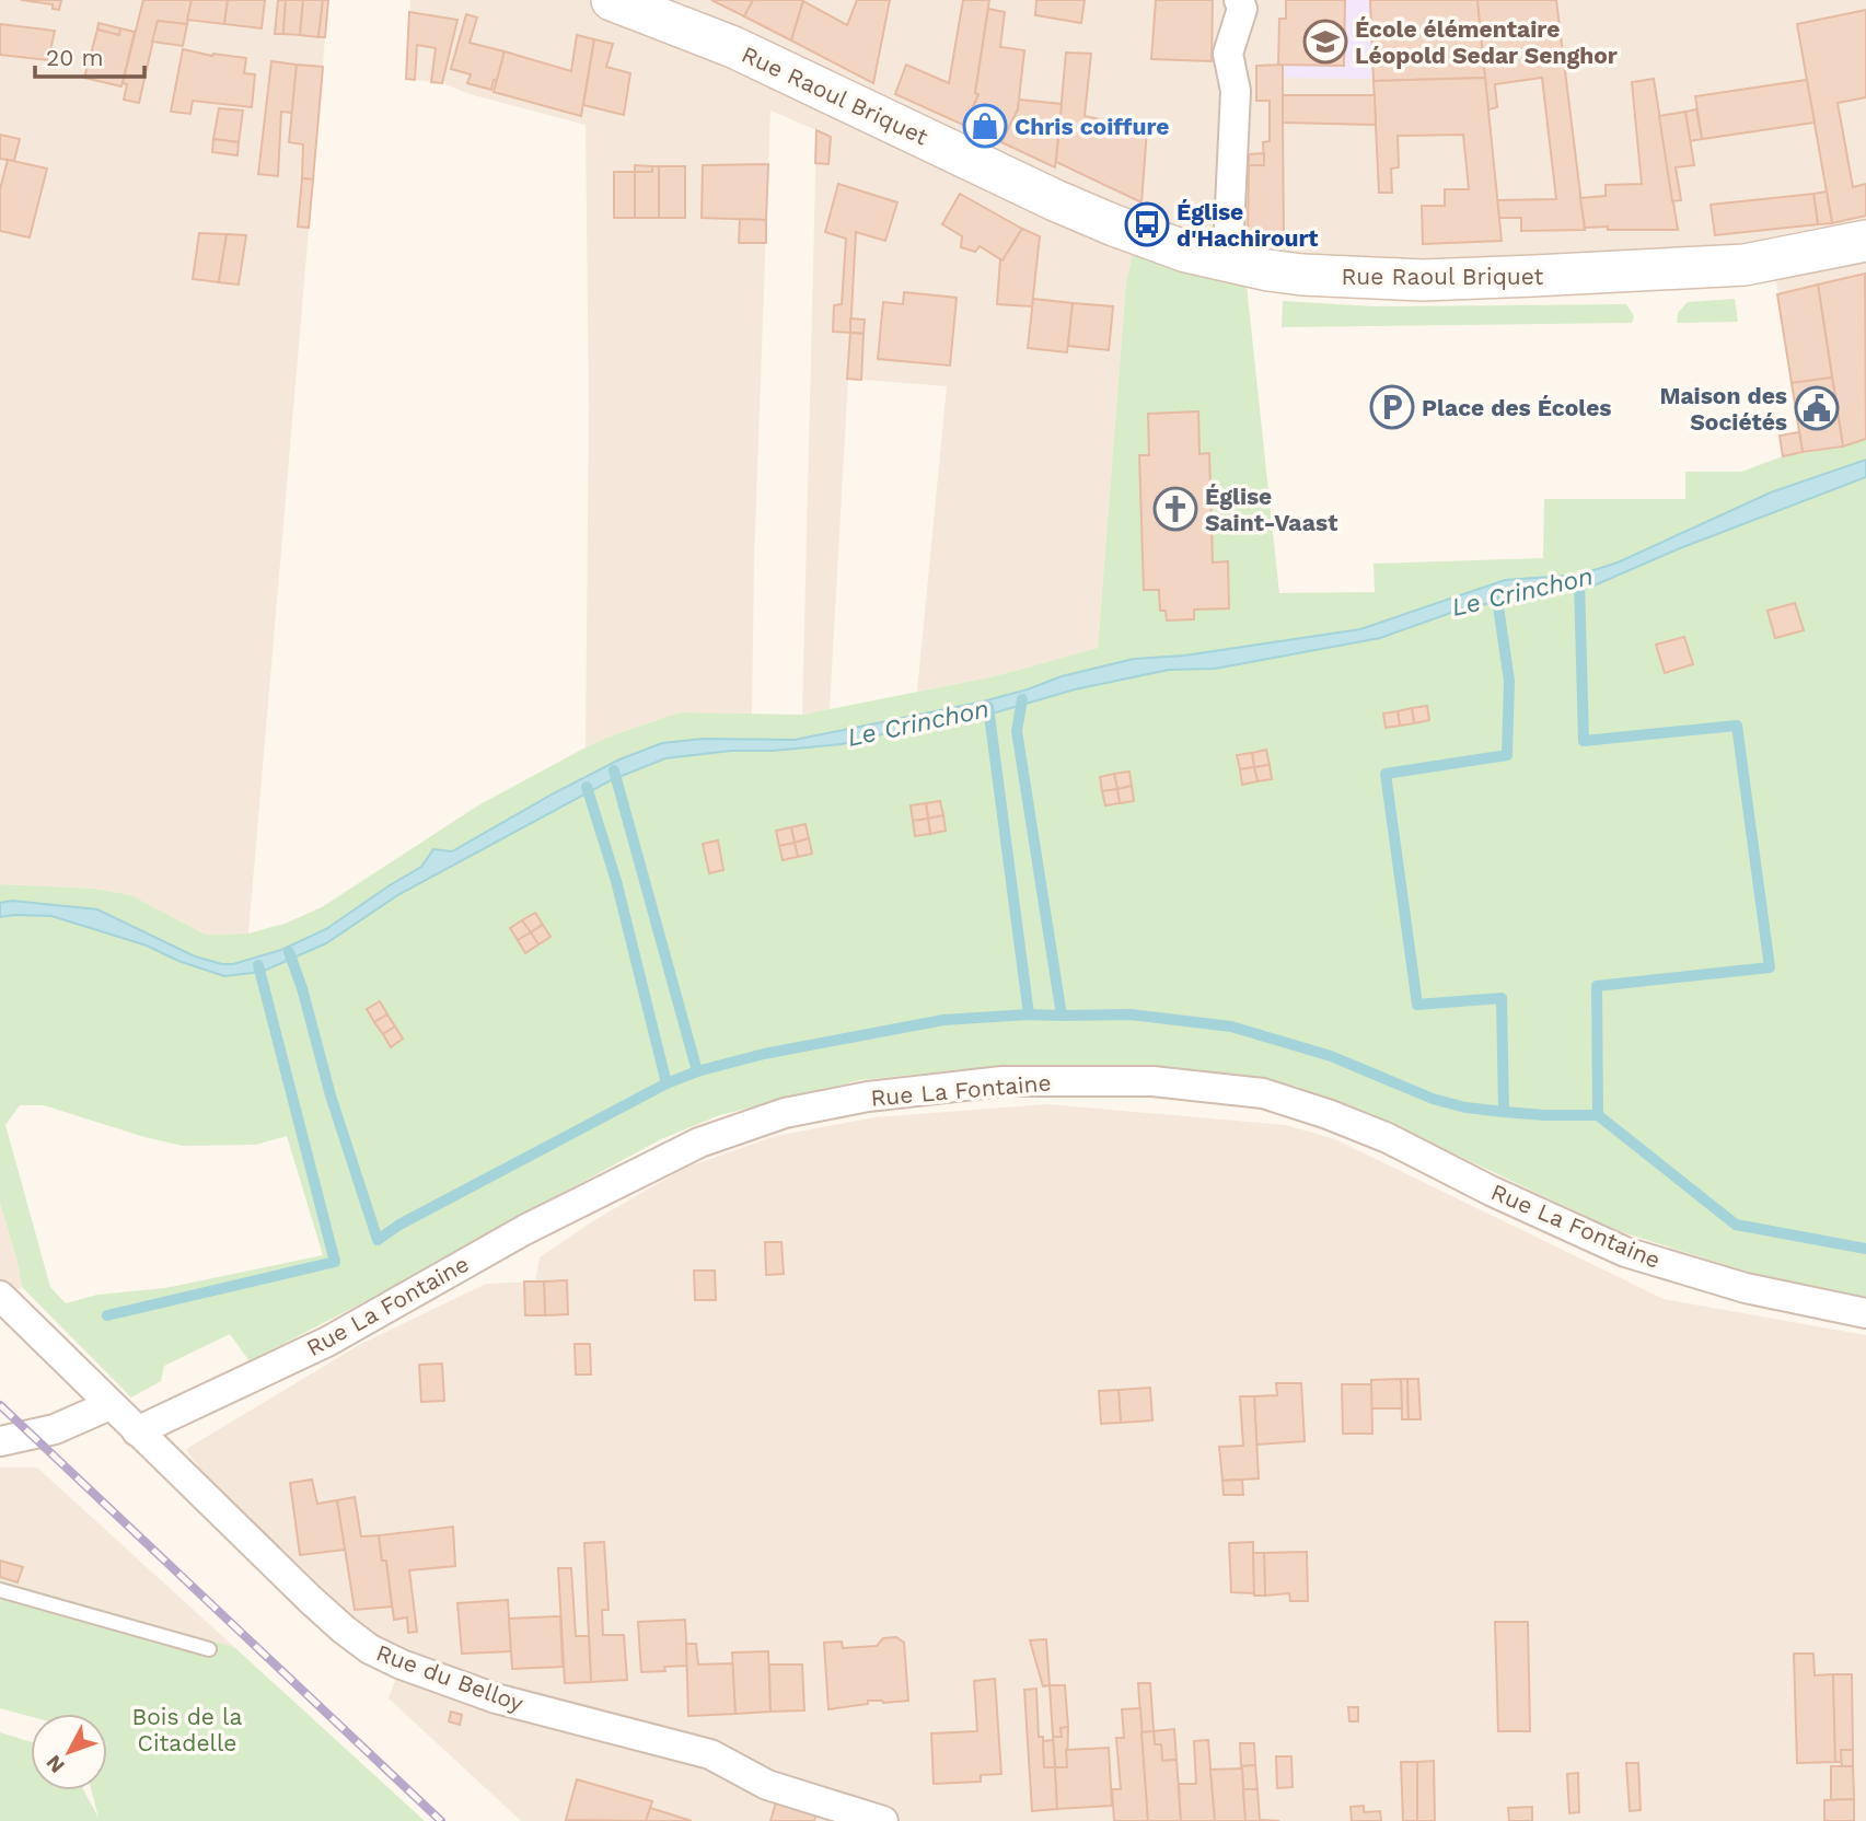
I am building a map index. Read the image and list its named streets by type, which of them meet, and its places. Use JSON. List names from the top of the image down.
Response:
{
  "streets": {
    "street": ["Rue Raoul Briquet", "Rue La Fontaine", "Rue du Belloy"]
  },
  "crossings": [
    ["Rue La Fontaine", "Rue du Belloy"]
  ],
  "water": ["Le Crinchon"],
  "parks": ["Bois de la Citadelle"],
  "places": {
    "school or university": ["École élémentaire Léopold Sedar Senghor"],
    "shop": ["Chris coiffure"],
    "bus stop": ["Église d'Hachirourt"],
    "parking": ["Place des Écoles"],
    "public building": ["Maison des Sociétés"],
    "church": ["Église Saint-Vaast"]
  },
  "scale_bar": "20 m",
  "north": "bottom left"
}
